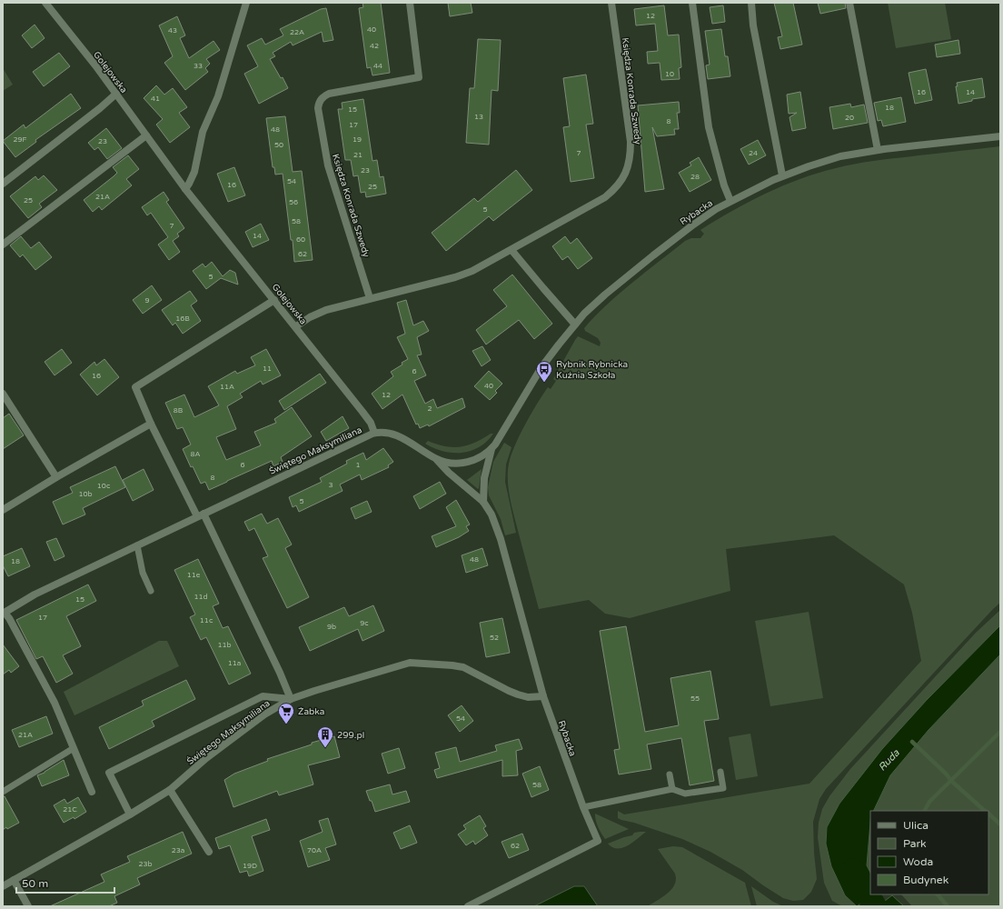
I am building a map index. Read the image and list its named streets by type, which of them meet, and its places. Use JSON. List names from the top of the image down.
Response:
{
  "streets": {
    "street": [
      "Golejowska",
      "Księdza Konrada Szwedy",
      "Rybacka",
      "Świętego Maksymiliana"
    ]
  },
  "crossings": [
    ["Golejowska", "Księdza Konrada Szwedy"],
    ["Golejowska", "Świętego Maksymiliana"],
    ["Rybacka", "Świętego Maksymiliana"]
  ],
  "water": ["Ruda"],
  "places": {
    "bus stop": ["Rybnik Rybnicka Kuźnia Szkoła"],
    "supermarket": ["Żabka"],
    "building": ["299.pl"]
  },
  "house_numbers": [
    "12",
    "40",
    "43",
    "22A",
    "42",
    "33",
    "44",
    "10",
    "16",
    "14",
    "41",
    "18",
    "15",
    "13",
    "20",
    "8",
    "17",
    "48",
    "29F",
    "19",
    "23",
    "50",
    "7",
    "24",
    "21",
    "23",
    "28",
    "54",
    "16",
    "25",
    "21A",
    "25",
    "56",
    "5",
    "58",
    "7",
    "14",
    "60",
    "62",
    "5",
    "9",
    "16B",
    "11",
    "6",
    "16",
    "40",
    "11A",
    "12",
    "2",
    "8B",
    "8A",
    "6",
    "1",
    "8",
    "3",
    "10c",
    "10b",
    "5",
    "48",
    "18",
    "11e",
    "11d",
    "15",
    "17",
    "11c",
    "9c",
    "9b",
    "52",
    "11b",
    "11a",
    "55",
    "54",
    "21A",
    "58",
    "21C",
    "62",
    "23a",
    "70A",
    "23b",
    "19D"
  ],
  "legend": [
    "Ulica",
    "Park",
    "Woda",
    "Budynek"
  ],
  "scale_bar": "50 m"
}
